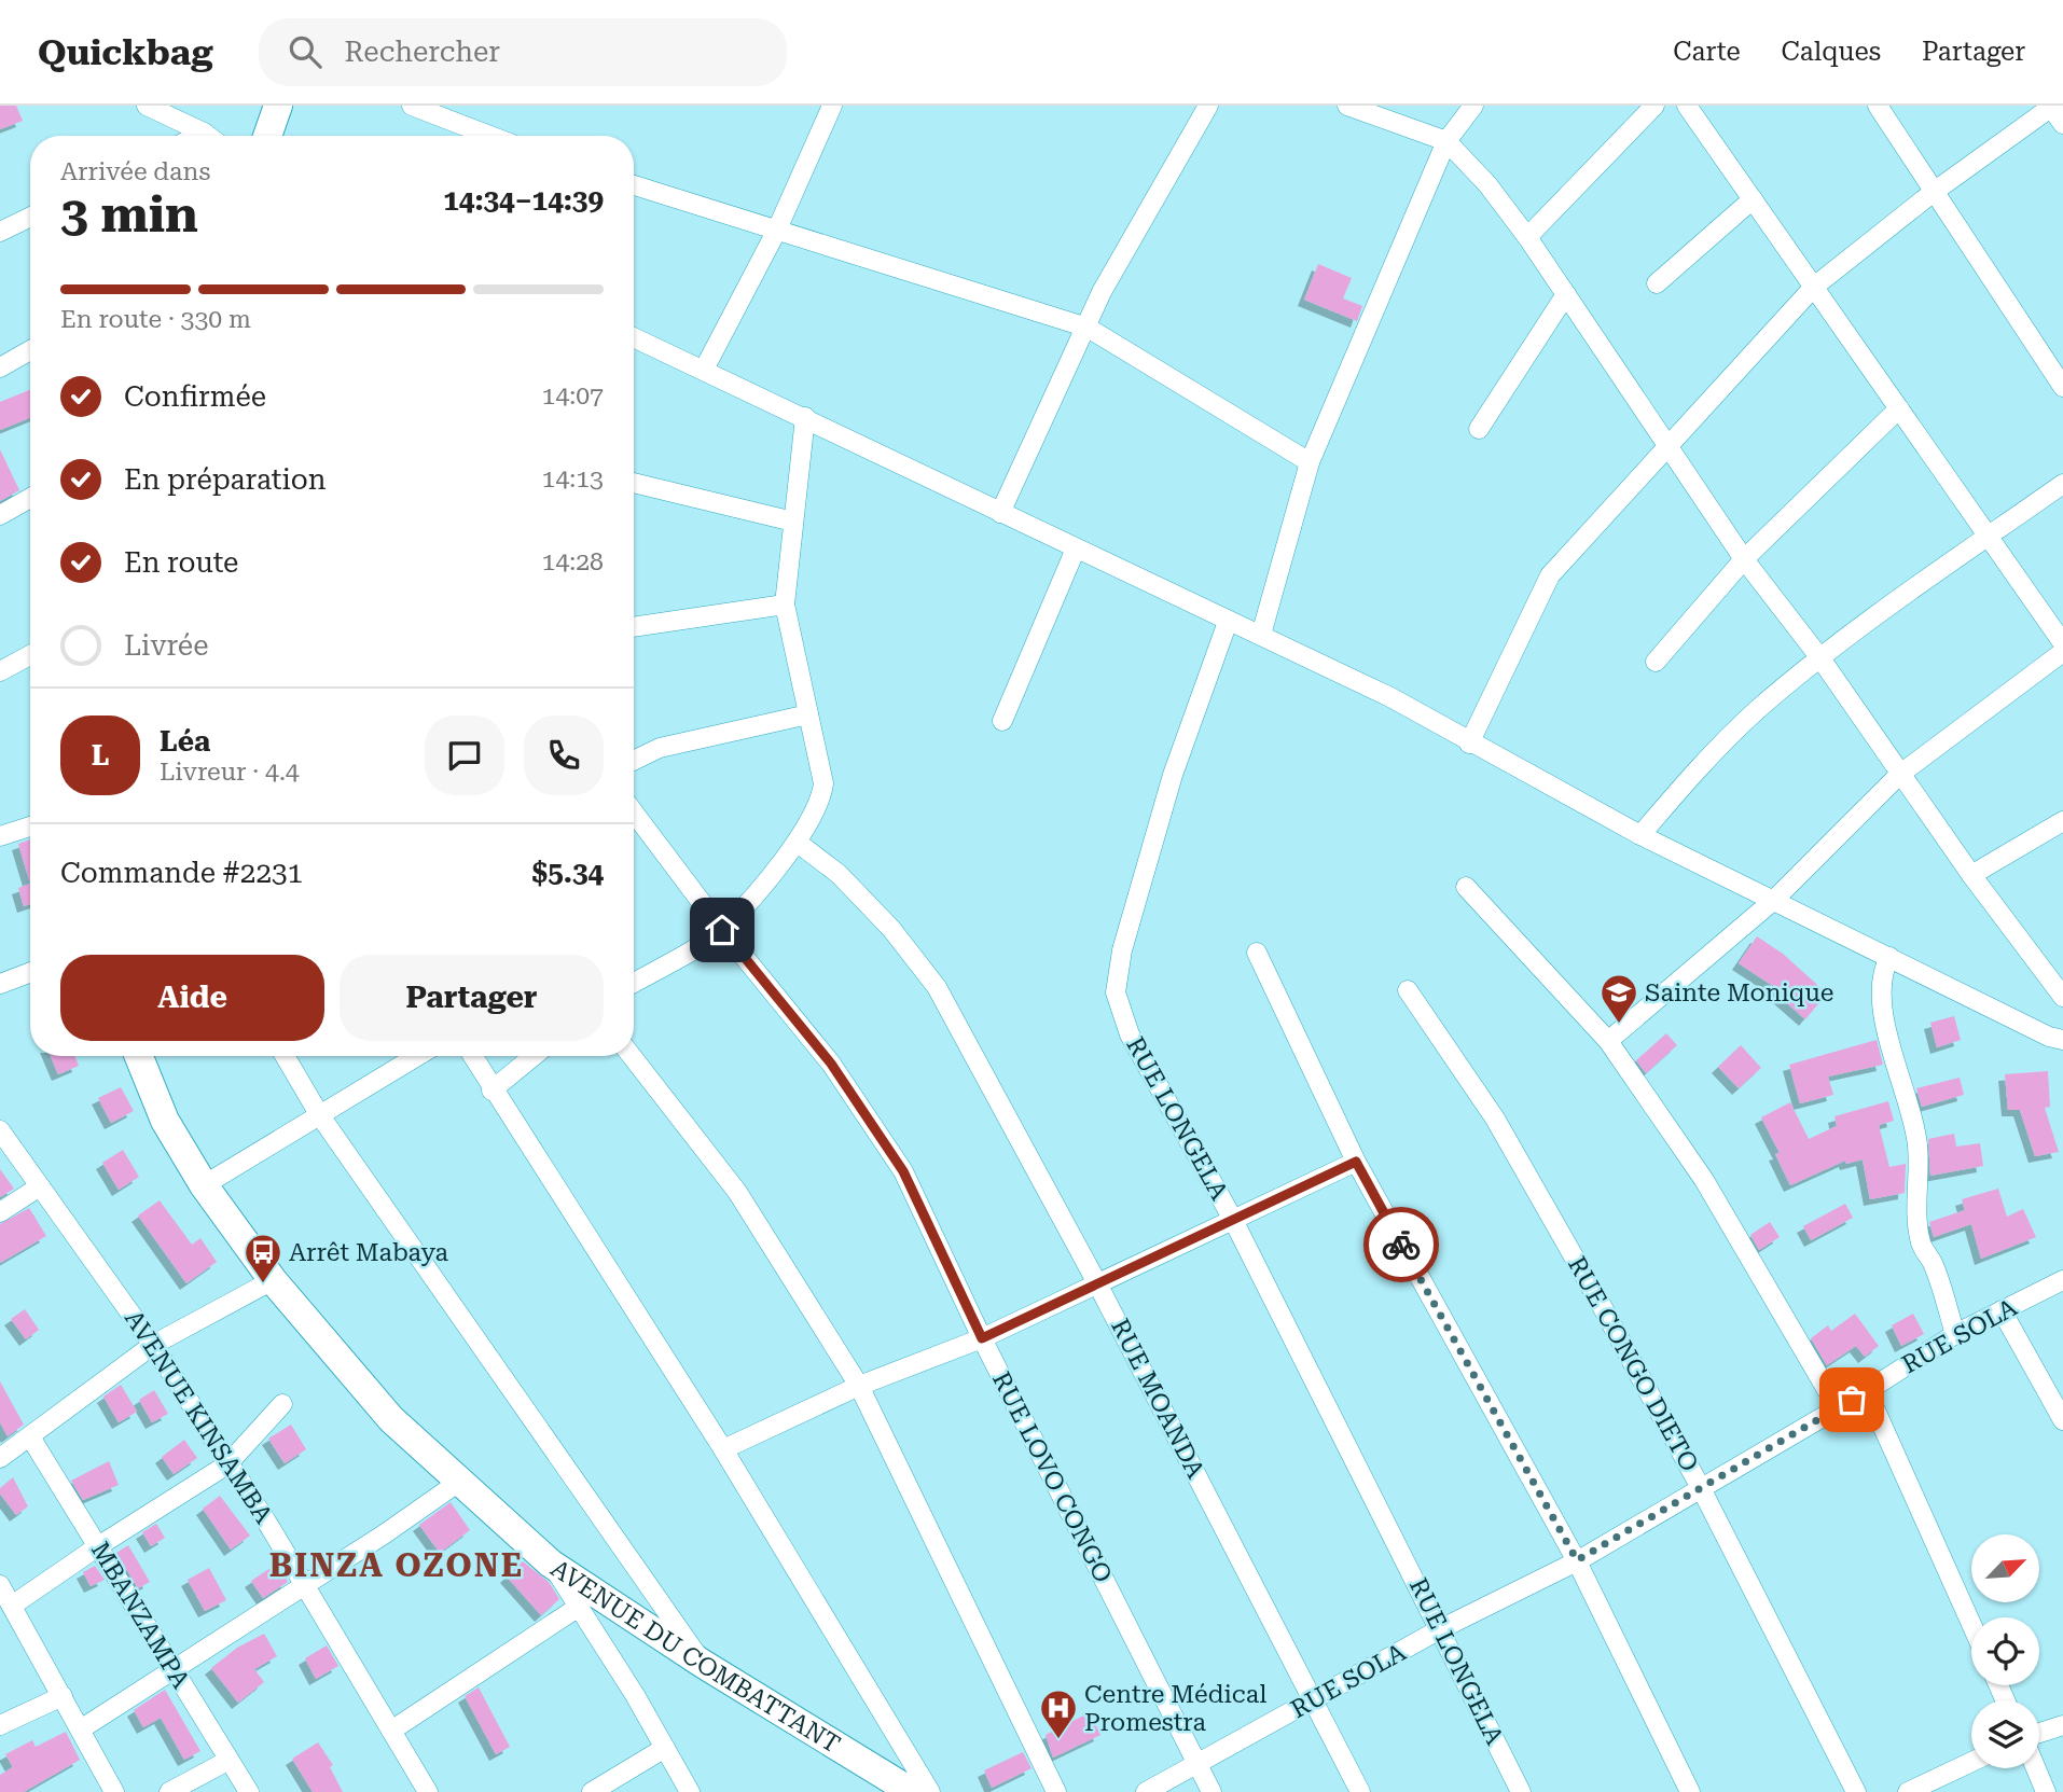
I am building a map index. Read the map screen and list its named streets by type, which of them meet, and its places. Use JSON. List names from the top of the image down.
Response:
{
  "streets": {
    "street": [
      "RUE LONGELA",
      "RUE SOLA",
      "RUE CONGO DIETO",
      "RUE MOANDA",
      "AVENUE KINSAMBA",
      "RUE LOVO CONGO",
      "MBANZAMPA",
      "AVENUE DU COMBATTANT"
    ]
  },
  "crossings": [
    ["RUE LONGELA", "RUE SOLA"],
    ["RUE SOLA", "RUE CONGO DIETO"],
    ["RUE SOLA", "RUE MOANDA"],
    ["RUE SOLA", "RUE LOVO CONGO"]
  ],
  "districts": ["BINZA OZONE"],
  "places": {
    "school or university": ["Sainte Monique"],
    "bus stop": ["Arrêt Mabaya"],
    "hospital": ["Centre Médical Promestra"]
  },
  "north": "top right",
  "page": {
    "header": "Quickbag",
    "search": "Rechercher",
    "nav": ["Carte", "Calques", "Partager"],
    "heading": ["3 min", "Arrivée dans", "14:34–14:39"],
    "panel": [
      "Léa",
      "Livreur · 4.4",
      "Commande #2231",
      "$5.34"
    ],
    "bar": "En route · 330 m",
    "list": [
      ["Confirmée", "14:07"],
      ["En préparation", "14:13"],
      ["En route", "14:28"],
      "Livrée"
    ],
    "round": "L",
    "buttons": ["Aide", "Partager"]
  }
}
